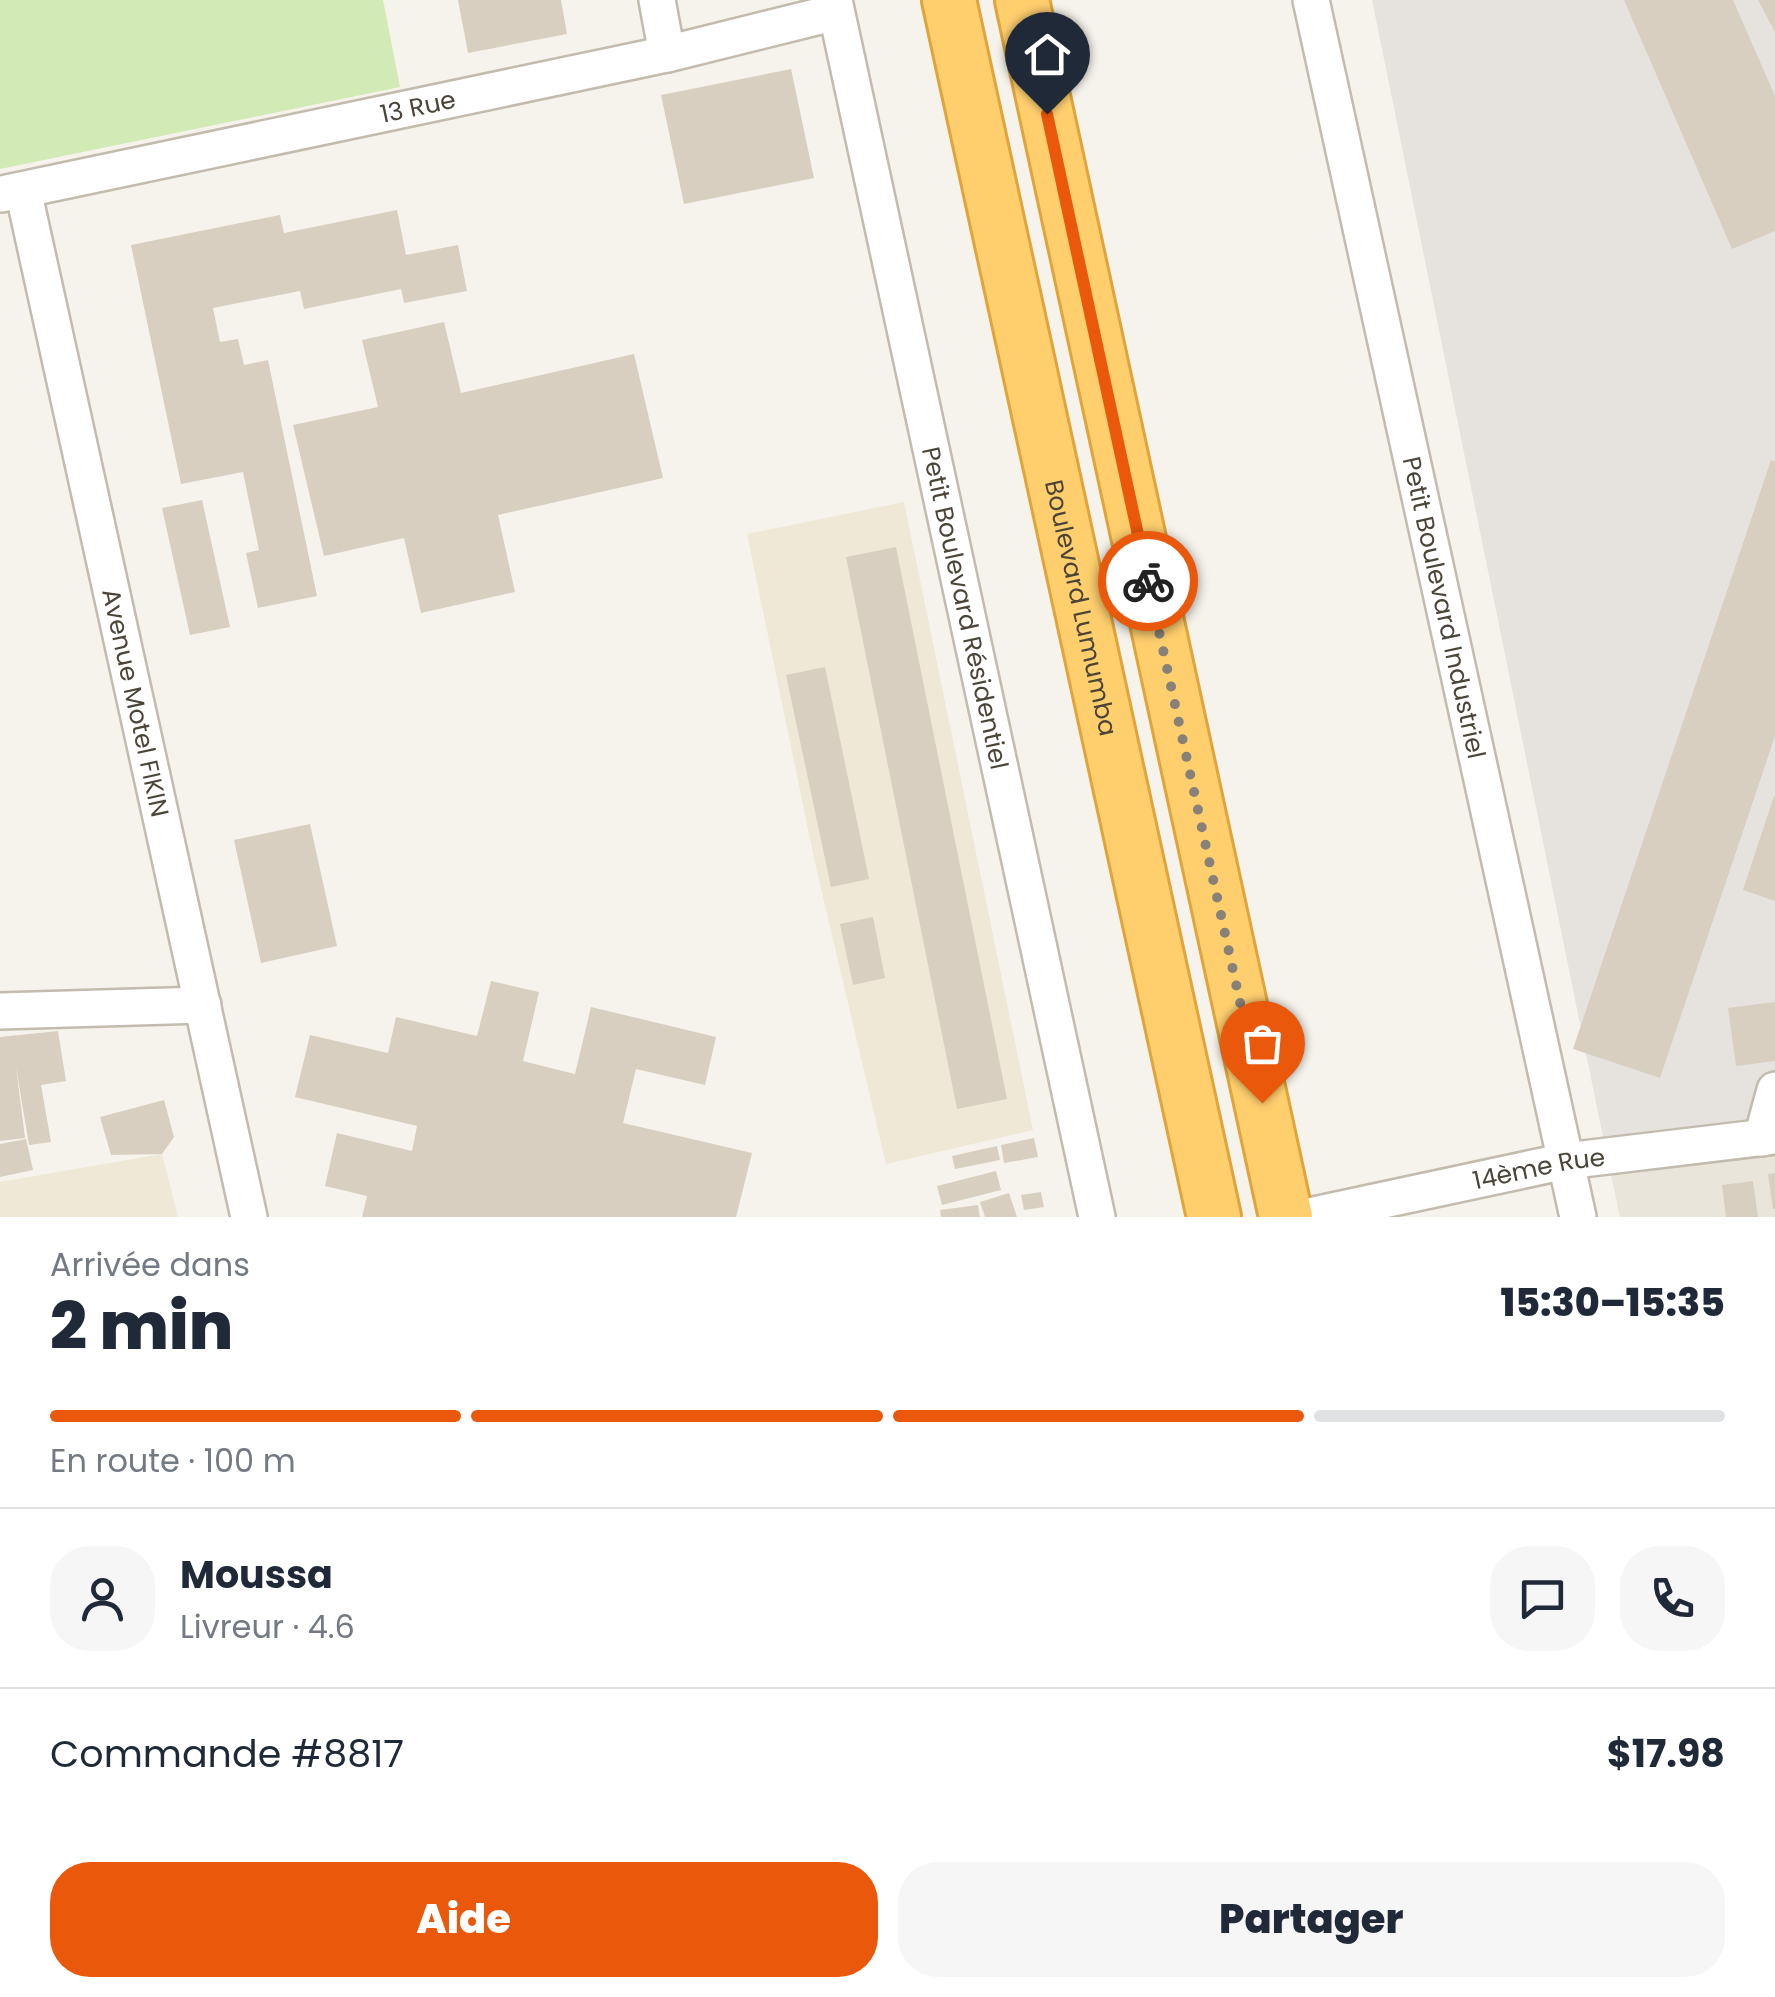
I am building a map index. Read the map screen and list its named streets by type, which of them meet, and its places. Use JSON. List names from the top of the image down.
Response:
{
  "streets": {
    "highway": ["Boulevard Lumumba"],
    "street": [
      "13 Rue",
      "Petit Boulevard Résidentiel",
      "Petit Boulevard Industriel",
      "Avenue Motel FIKIN",
      "14ème Rue"
    ]
  },
  "crossings": [
    ["13 Rue", "Petit Boulevard Résidentiel"],
    ["13 Rue", "Avenue Motel FIKIN"],
    ["Petit Boulevard Industriel", "14ème Rue"]
  ],
  "page": {
    "heading": ["2 min", "Arrivée dans", "15:30–15:35"],
    "panel": [
      "Moussa",
      "Livreur · 4.6",
      "Commande #8817",
      "$17.98"
    ],
    "bar": "En route · 100 m",
    "buttons": ["Aide", "Partager"]
  }
}
